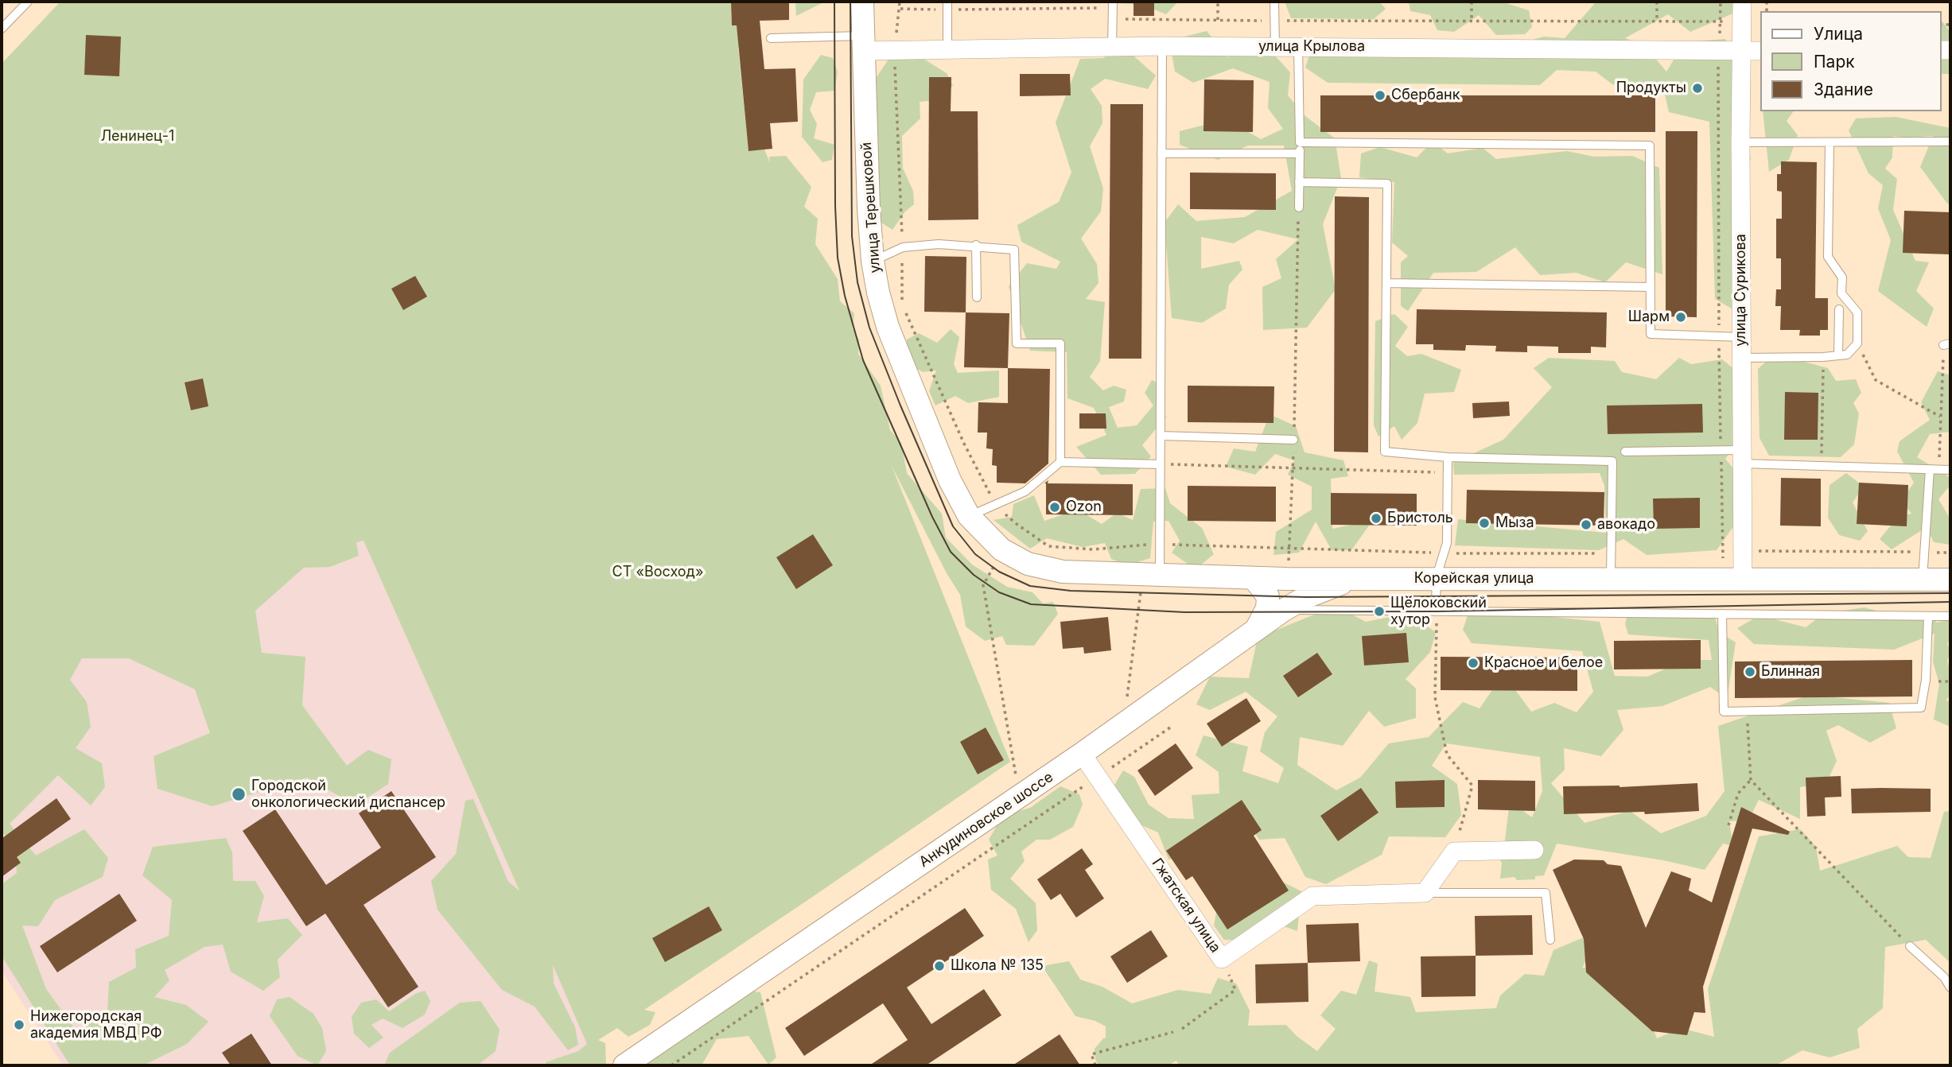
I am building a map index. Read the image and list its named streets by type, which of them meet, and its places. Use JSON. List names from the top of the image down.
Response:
{
  "streets": {
    "street": [
      "улица Крылова",
      "улица Терешковой",
      "улица Сурикова",
      "Корейская улица",
      "Анкудиновское шоссе",
      "Гжатская улица"
    ]
  },
  "crossings": [
    ["улица Крылова", "улица Терешковой"],
    ["улица Крылова", "улица Сурикова"],
    ["улица Терешковой", "Корейская улица"],
    ["улица Сурикова", "Корейская улица"],
    ["Корейская улица", "Анкудиновское шоссе"],
    ["Анкудиновское шоссе", "Гжатская улица"]
  ],
  "parks": ["Ленинец-1", "СТ «Восход»"],
  "places": [
    "Продукты",
    "Сбербанк",
    "Шарм",
    "Ozon",
    "Бристоль",
    "Мыза",
    "авокадо",
    "Щёлоковский хутор",
    "Красное и белое",
    "Блинная",
    "Городской онкологический диспансер",
    "Школа № 135",
    "Нижегородская академия МВД РФ"
  ],
  "legend": ["Улица", "Парк", "Здание"]
}
